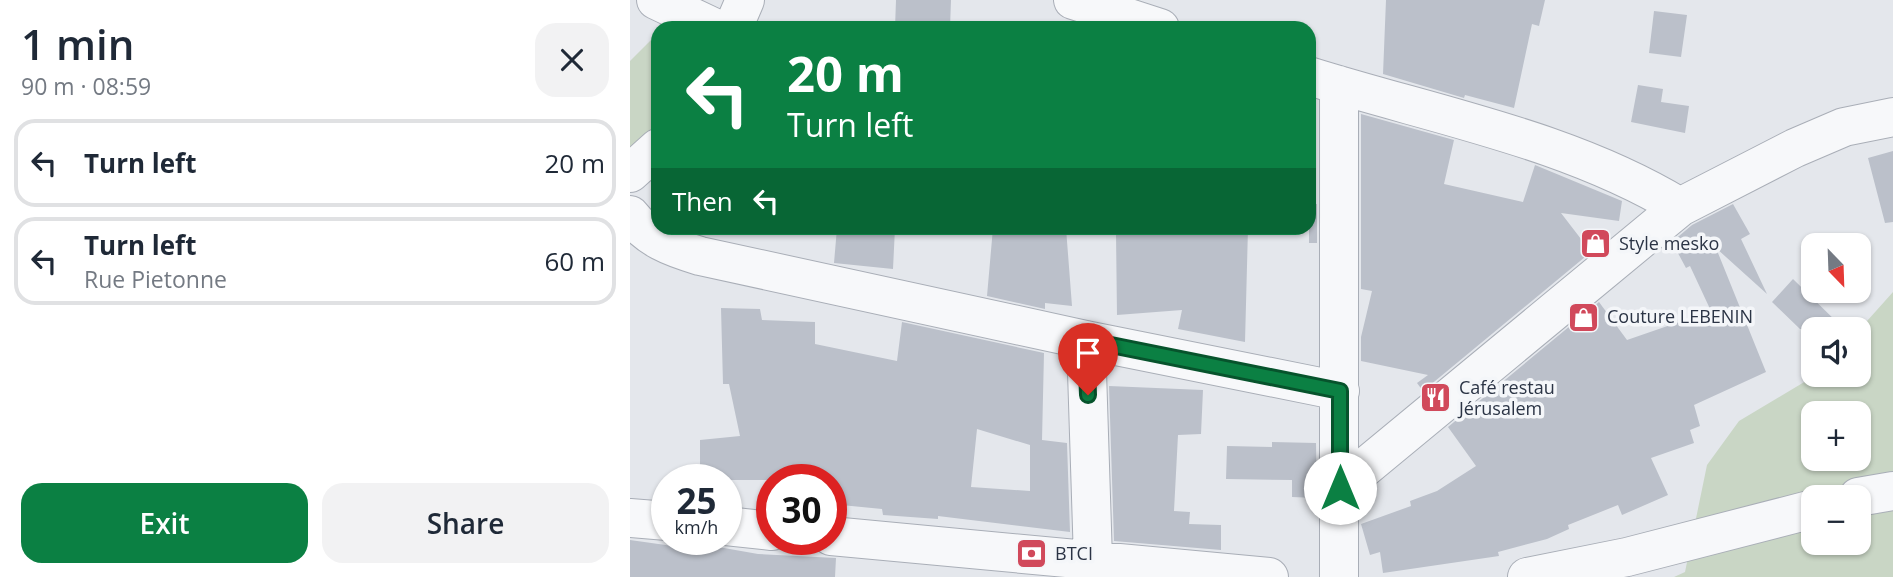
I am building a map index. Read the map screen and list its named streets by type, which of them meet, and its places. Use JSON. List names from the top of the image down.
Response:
{
  "places": {
    "shop": ["Style mesko", "Couture LEBENIN"],
    "restaurant": ["Café restau Jérusalem"],
    "bank": ["BTCI"]
  },
  "north": "bottom right",
  "page": {
    "heading": ["1 min", "90 m · 08:59"],
    "turn": ["20 m", "Turn left"],
    "list": [
      {
        "name": "Turn left",
        "value": "20 m"
      },
      {
        "name": "Turn left",
        "note": "Rue Pietonne",
        "value": "60 m"
      }
    ],
    "then": "Then",
    "map_buttons": ["+", "−"],
    "speed": "25 km/h",
    "limit": "30",
    "buttons": ["Exit", "Share"]
  }
}
